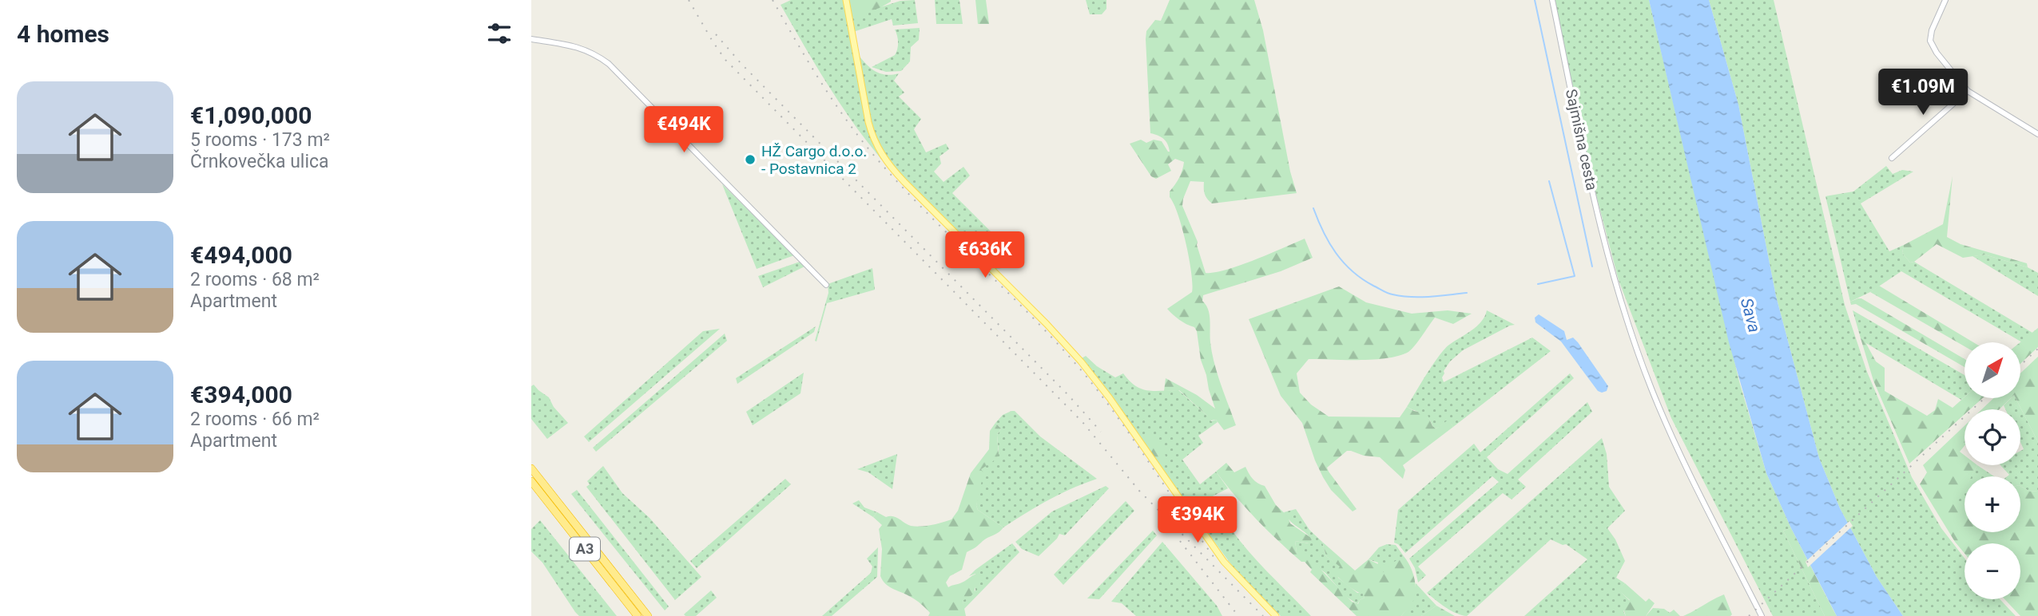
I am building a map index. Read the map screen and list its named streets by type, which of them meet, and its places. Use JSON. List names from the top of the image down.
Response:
{
  "streets": {
    "highway": ["A3"],
    "street": ["Sajmišna cesta"]
  },
  "water": ["Sava"],
  "places": ["HŽ Cargo d.o.o. - Postavnica 2"],
  "north": "top right",
  "page": {
    "heading": "4 homes",
    "list": [
      {
        "name": "€1,090,000",
        "note": "5 rooms · 173 m² · Črnkovečka ulica"
      },
      {
        "name": "€494,000",
        "note": "2 rooms · 68 m² · Apartment"
      },
      {
        "name": "€394,000",
        "note": "2 rooms · 66 m² · Apartment"
      }
    ],
    "price": [
      "€1.09M",
      "€494K",
      "€636K",
      "€394K"
    ],
    "map_buttons": ["+", "−"]
  }
}
